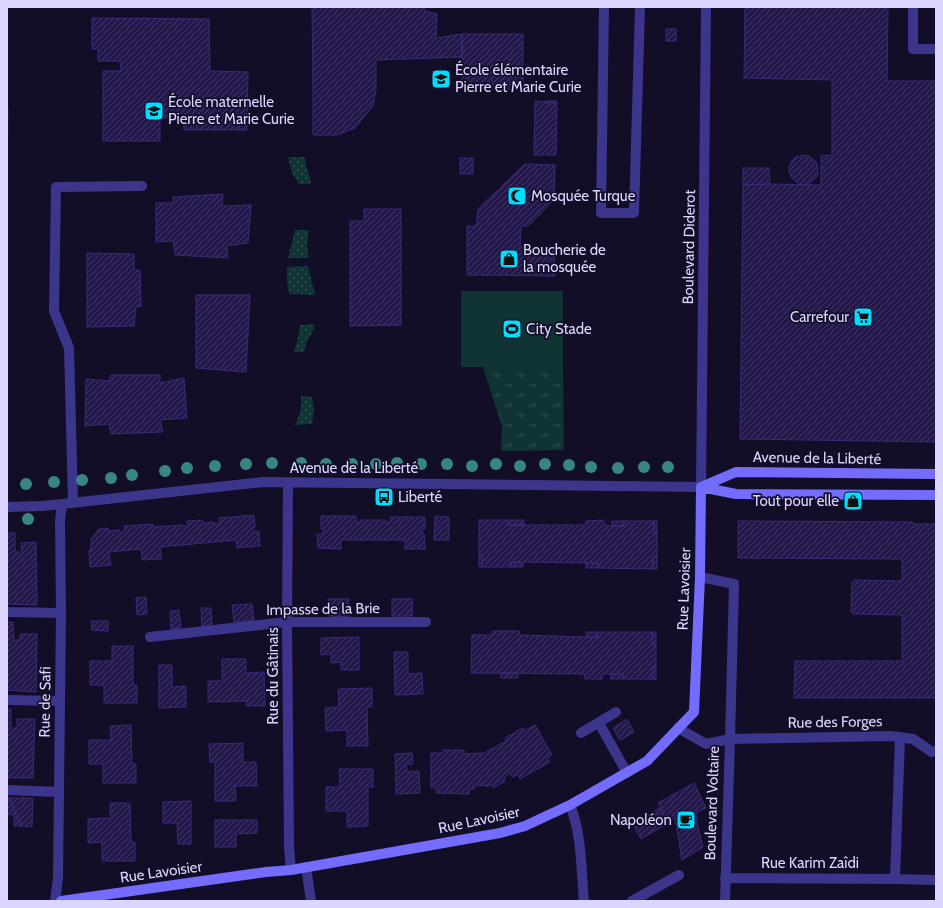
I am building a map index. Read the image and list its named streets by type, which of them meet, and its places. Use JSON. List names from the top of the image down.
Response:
{
  "streets": {
    "street": [
      "Boulevard Diderot",
      "Avenue de la Liberté",
      "Rue Lavoisier",
      "Impasse de la Brie",
      "Rue du Gâtinais",
      "Rue de Safi",
      "Rue des Forges",
      "Boulevard Voltaire",
      "Rue Karim Zaîdi"
    ]
  },
  "crossings": [
    ["Boulevard Diderot", "Avenue de la Liberté"],
    ["Boulevard Diderot", "Rue Lavoisier"],
    ["Avenue de la Liberté", "Rue Lavoisier"],
    ["Avenue de la Liberté", "Rue du Gâtinais"],
    ["Avenue de la Liberté", "Rue de Safi"],
    ["Rue Lavoisier", "Rue du Gâtinais"],
    ["Rue Lavoisier", "Boulevard Voltaire"],
    ["Impasse de la Brie", "Rue du Gâtinais"],
    ["Rue des Forges", "Boulevard Voltaire"],
    ["Boulevard Voltaire", "Rue Karim Zaîdi"]
  ],
  "places": {
    "school or university": ["École élémentaire Pierre et Marie Curie", "École maternelle Pierre et Marie Curie"],
    "mosque": ["Mosquée Turque"],
    "shop": ["Boucherie de la mosquée", "Tout pour elle"],
    "supermarket": ["Carrefour"],
    "sports": ["City Stade"],
    "bus stop": ["Liberté"],
    "cafe": ["Napoléon"]
  }
}
